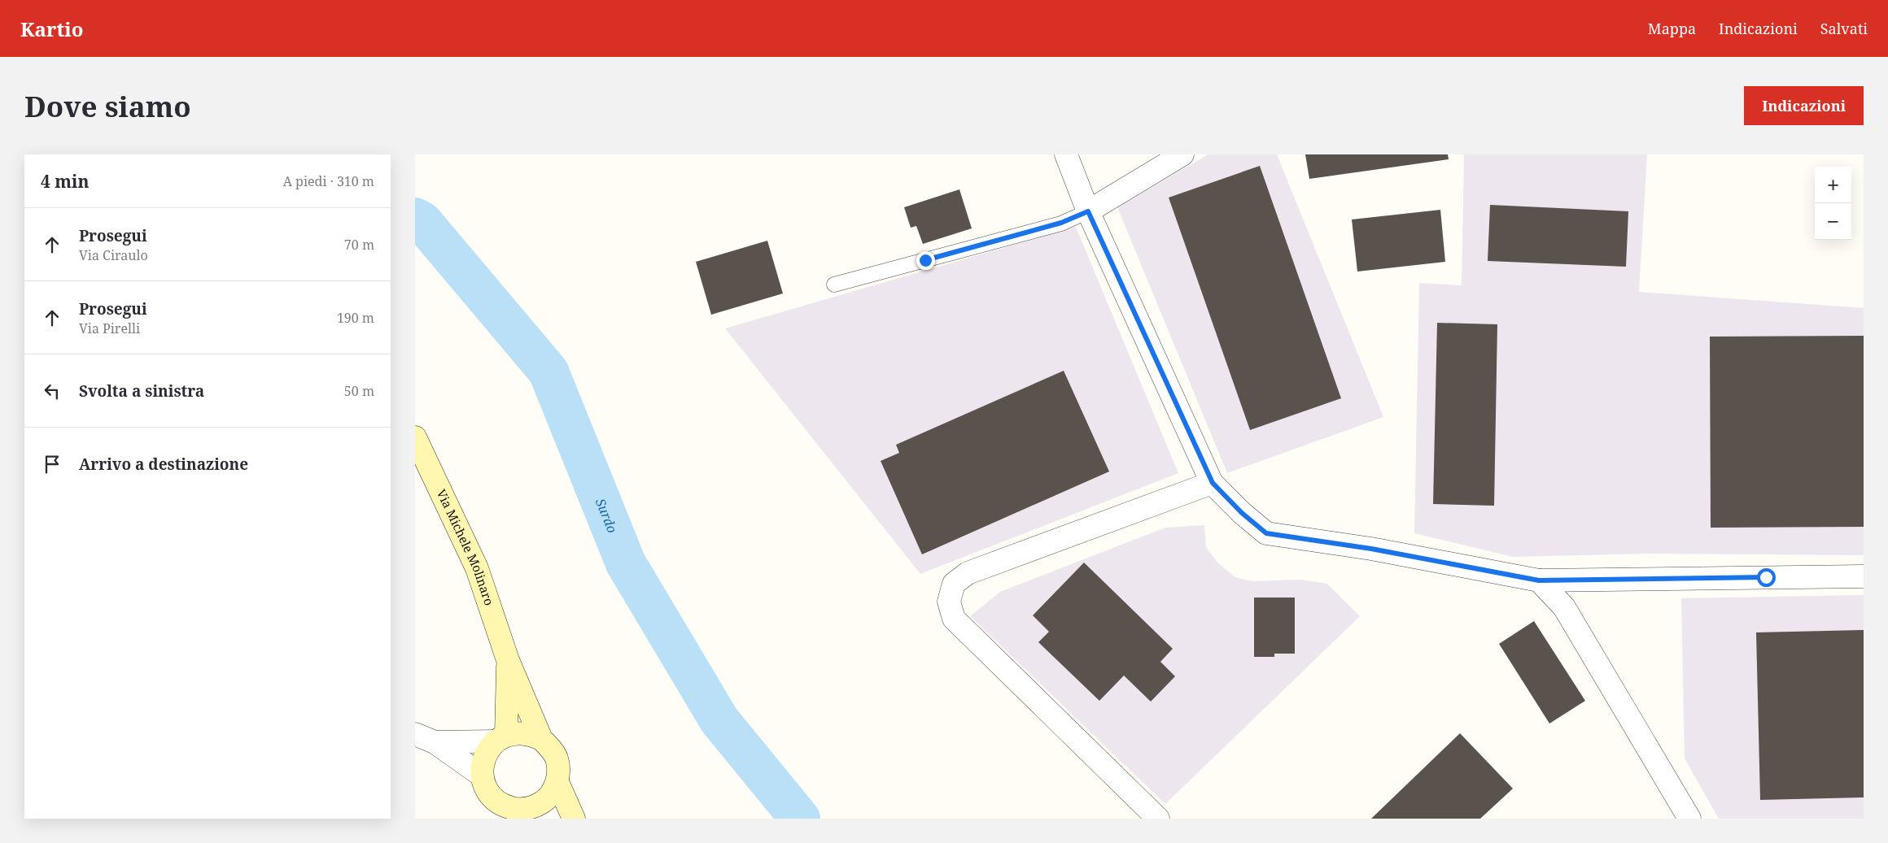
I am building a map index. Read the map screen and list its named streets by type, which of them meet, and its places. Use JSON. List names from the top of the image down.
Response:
{
  "streets": {
    "main road": ["Via Michele Molinaro"]
  },
  "water": ["Surdo"],
  "page": {
    "header": "Kartio",
    "nav": ["Mappa", "Indicazioni", "Salvati"],
    "buttons": "Indicazioni",
    "title": "Dove siamo",
    "heading": ["4 min", "A piedi · 310 m"],
    "map_buttons": ["+", "−"],
    "list": [
      ["Prosegui", "Via Ciraulo", "70 m"],
      ["Prosegui", "Via Pirelli", "190 m"],
      ["Svolta a sinistra", "50 m"],
      "Arrivo a destinazione"
    ]
  }
}
